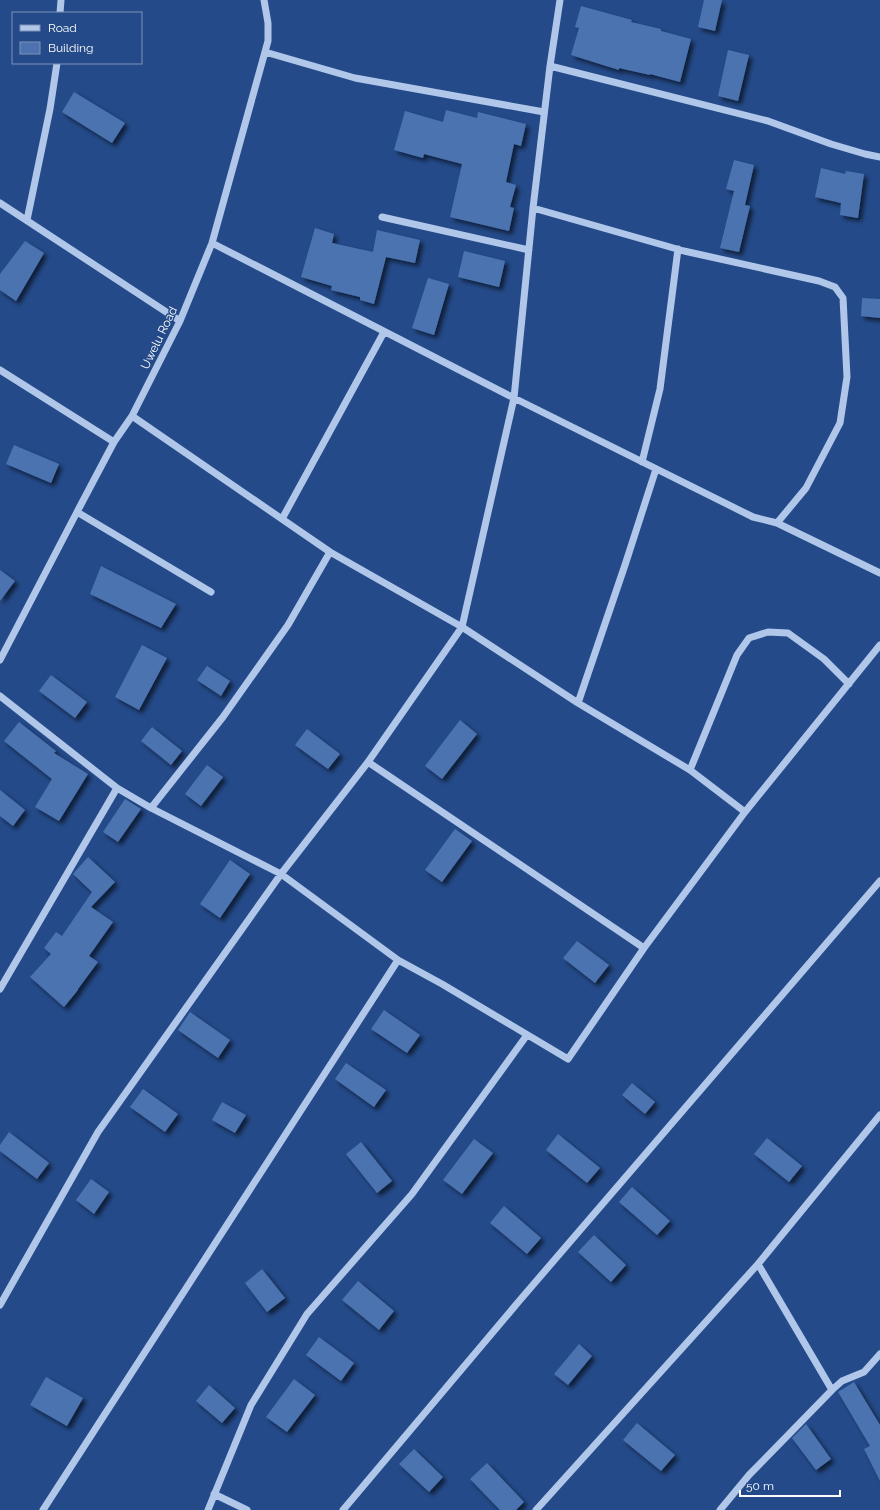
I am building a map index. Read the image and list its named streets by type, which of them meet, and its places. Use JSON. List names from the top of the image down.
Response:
{
  "streets": {
    "street": ["Uwelu Road"]
  },
  "legend": ["Road", "Building"],
  "scale_bar": "50 m"
}
